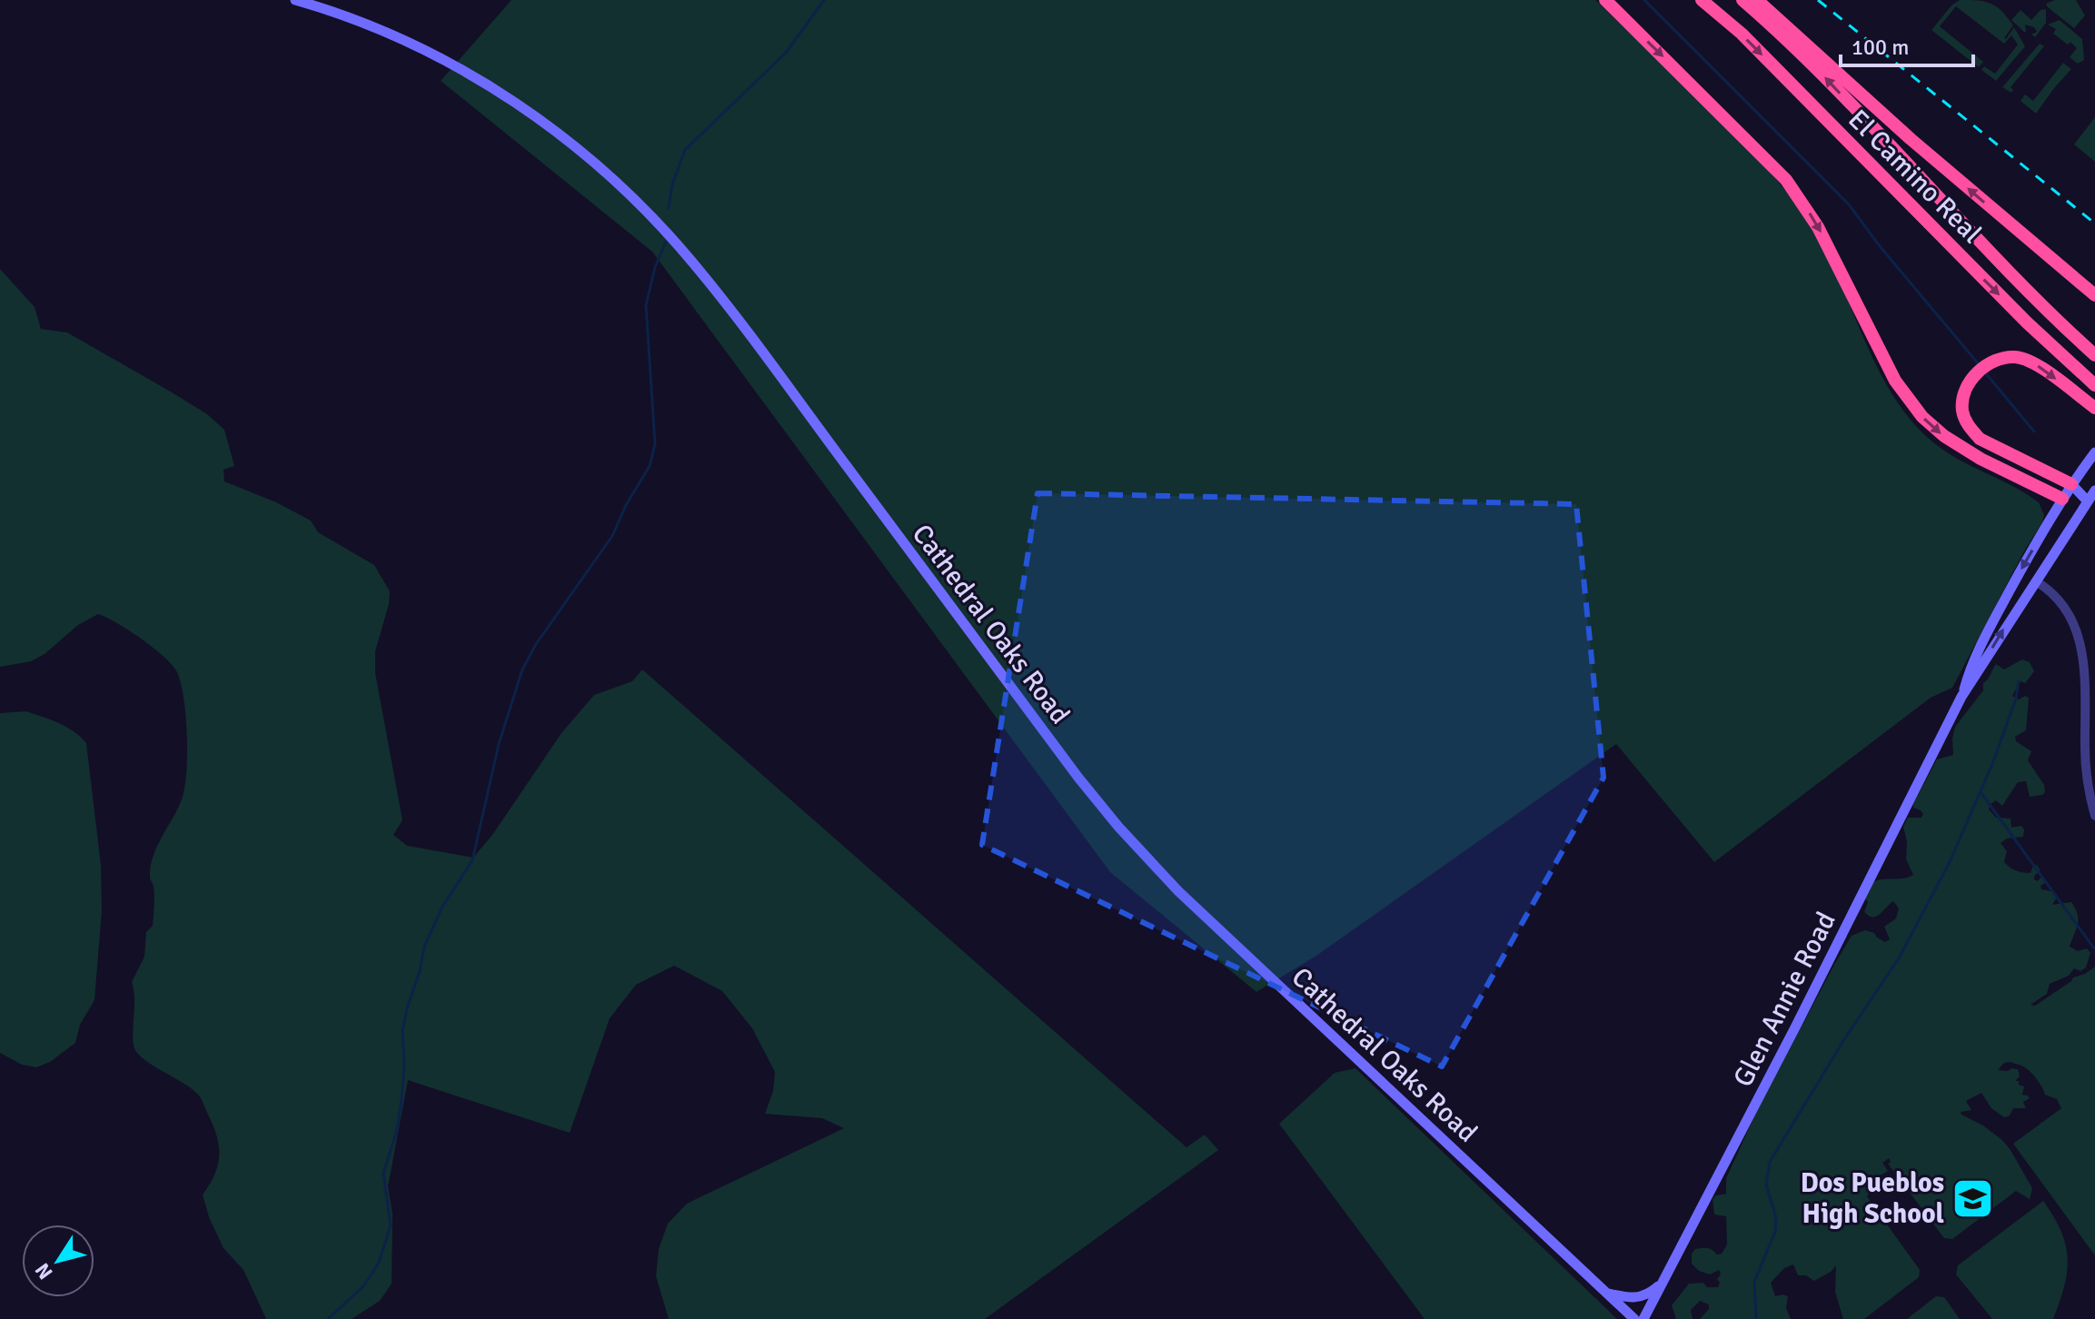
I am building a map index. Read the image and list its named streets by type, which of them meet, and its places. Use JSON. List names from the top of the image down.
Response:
{
  "streets": {
    "highway": ["El Camino Real"],
    "main road": ["Cathedral Oaks Road", "Glen Annie Road"]
  },
  "places": {
    "school or university": ["Dos Pueblos High School"]
  },
  "scale_bar": "100 m",
  "north": "bottom left"
}
